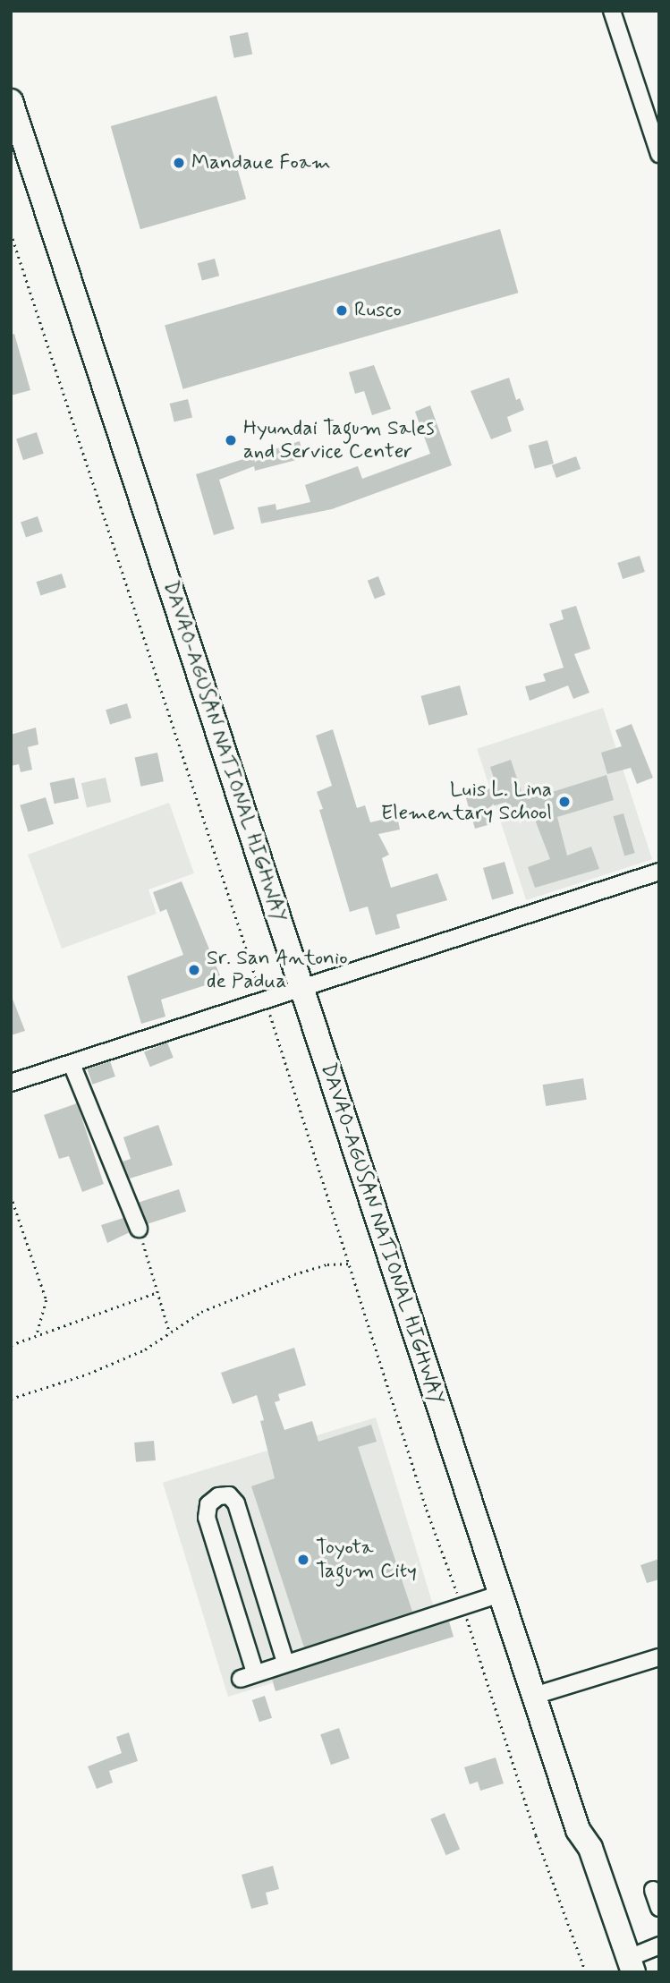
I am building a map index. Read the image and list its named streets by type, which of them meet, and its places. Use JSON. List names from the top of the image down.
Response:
{
  "streets": {
    "highway": ["DAVAO-AGUSAN NATIONAL HIGHWAY"]
  },
  "places": [
    "Mandaue Foam",
    "Rusco",
    "Hyundai Tagum Sales and Service Center",
    "Luis L. Lina Elementary School",
    "Sr. San Antonio de Padua",
    "Toyota Tagum City"
  ]
}
